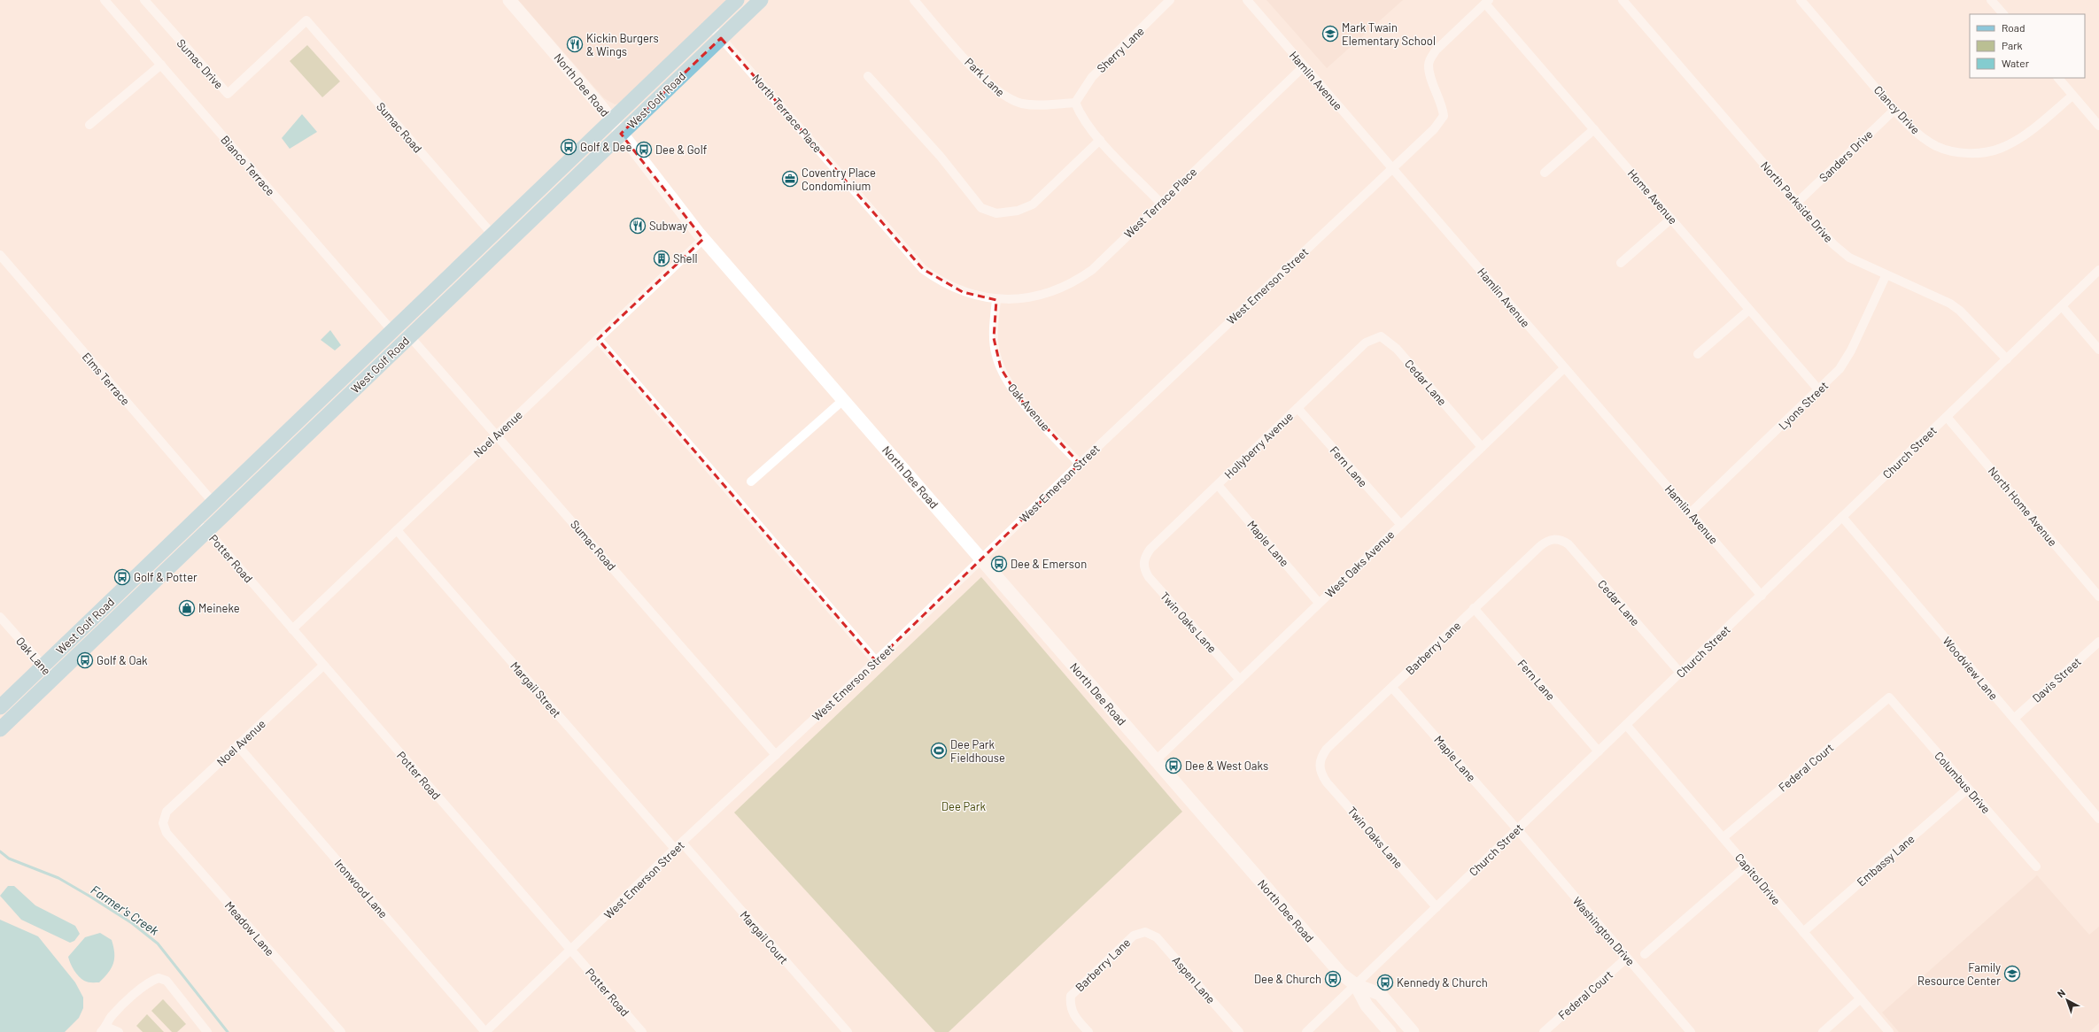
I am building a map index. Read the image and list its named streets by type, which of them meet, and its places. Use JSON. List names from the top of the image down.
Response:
{
  "streets": {
    "main road": ["West Golf Road"],
    "street": [
      "Sherry Lane",
      "Sumac Drive",
      "Park Lane",
      "Hamlin Avenue",
      "North Dee Road",
      "Clancy Drive",
      "North Terrace Place",
      "Sumac Road",
      "Sanders Drive",
      "Bianco Terrace",
      "Home Avenue",
      "North Parkside Drive",
      "West Terrace Place",
      "West Emerson Street",
      "Elms Terrace",
      "Cedar Lane",
      "Lyons Street",
      "Oak Avenue",
      "Noel Avenue",
      "Hollyberry Avenue",
      "Church Street",
      "Fern Lane",
      "North Home Avenue",
      "Maple Lane",
      "Potter Road",
      "West Oaks Avenue",
      "Twin Oaks Lane",
      "Barberry Lane",
      "Oak Lane",
      "Woodview Lane",
      "Davis Street",
      "Margail Street",
      "Federal Court",
      "Columbus Drive",
      "Embassy Lane",
      "Capitol Drive",
      "Ironwood Lane",
      "Meadow Lane",
      "Washington Drive",
      "Margail Court",
      "Aspen Lane"
    ]
  },
  "crossings": [
    ["Sherry Lane", "Park Lane"],
    ["Sumac Drive", "Sumac Road"],
    ["Hamlin Avenue", "West Terrace Place"],
    ["Hamlin Avenue", "West Emerson Street"],
    ["Hamlin Avenue", "Lyons Street"],
    ["Hamlin Avenue", "Church Street"],
    ["Hamlin Avenue", "West Oaks Avenue"],
    ["North Dee Road", "West Golf Road"],
    ["North Dee Road", "West Emerson Street"],
    ["North Dee Road", "Noel Avenue"],
    ["North Dee Road", "Church Street"],
    ["North Dee Road", "West Oaks Avenue"],
    ["West Golf Road", "North Terrace Place"],
    ["West Golf Road", "Sumac Road"],
    ["West Golf Road", "Bianco Terrace"],
    ["West Golf Road", "Elms Terrace"],
    ["West Golf Road", "Potter Road"],
    ["West Golf Road", "Oak Lane"],
    ["Clancy Drive", "Sanders Drive"],
    ["North Terrace Place", "West Terrace Place"],
    ["North Terrace Place", "Oak Avenue"],
    ["Sumac Road", "Bianco Terrace"],
    ["Sumac Road", "West Emerson Street"],
    ["Sumac Road", "Noel Avenue"],
    ["Sanders Drive", "North Parkside Drive"],
    ["Home Avenue", "West Emerson Street"],
    ["Home Avenue", "Lyons Street"],
    ["North Parkside Drive", "Lyons Street"],
    ["North Parkside Drive", "Church Street"],
    ["West Terrace Place", "Oak Avenue"],
    ["West Emerson Street", "Oak Avenue"],
    ["West Emerson Street", "Potter Road"],
    ["West Emerson Street", "Margail Street"],
    ["West Emerson Street", "Ironwood Lane"],
    ["West Emerson Street", "Margail Court"],
    ["Cedar Lane", "Hollyberry Avenue"],
    ["Cedar Lane", "Church Street"],
    ["Cedar Lane", "West Oaks Avenue"],
    ["Cedar Lane", "Barberry Lane"],
    ["Noel Avenue", "Potter Road"],
    ["Noel Avenue", "Margail Street"],
    ["Noel Avenue", "Ironwood Lane"],
    ["Noel Avenue", "Meadow Lane"],
    ["Hollyberry Avenue", "Fern Lane"],
    ["Hollyberry Avenue", "Maple Lane"],
    ["Hollyberry Avenue", "Twin Oaks Lane"],
    ["Church Street", "Fern Lane"],
    ["Church Street", "North Home Avenue"],
    ["Church Street", "Maple Lane"],
    ["Church Street", "Twin Oaks Lane"],
    ["Church Street", "Woodview Lane"],
    ["Church Street", "Capitol Drive"],
    ["Church Street", "Washington Drive"],
    ["Fern Lane", "West Oaks Avenue"],
    ["Fern Lane", "Barberry Lane"],
    ["Maple Lane", "West Oaks Avenue"],
    ["Maple Lane", "Barberry Lane"],
    ["Maple Lane", "Washington Drive"],
    ["West Oaks Avenue", "Twin Oaks Lane"],
    ["Twin Oaks Lane", "Barberry Lane"],
    ["Barberry Lane", "Aspen Lane"],
    ["Woodview Lane", "Davis Street"],
    ["Margail Street", "Margail Court"],
    ["Federal Court", "Columbus Drive"],
    ["Federal Court", "Capitol Drive"],
    ["Federal Court", "Washington Drive"],
    ["Columbus Drive", "Embassy Lane"],
    ["Embassy Lane", "Capitol Drive"]
  ],
  "water": ["Farmer's Creek"],
  "parks": ["Dee Park"],
  "places": {
    "school or university": ["Mark Twain Elementary School", "Family Resource Center"],
    "restaurant": ["Kickin Burgers & Wings", "Subway"],
    "bus stop": [
      "Golf & Dee",
      "Dee & Golf",
      "Dee & Emerson",
      "Golf & Potter",
      "Golf & Oak",
      "Dee & West Oaks",
      "Dee & Church",
      "Kennedy & Church"
    ],
    "office": ["Coventry Place Condominium"],
    "building": ["Shell"],
    "shop": ["Meineke"],
    "sports": ["Dee Park Fieldhouse"]
  },
  "legend": ["Road", "Park", "Water"],
  "north": "top left"
}
